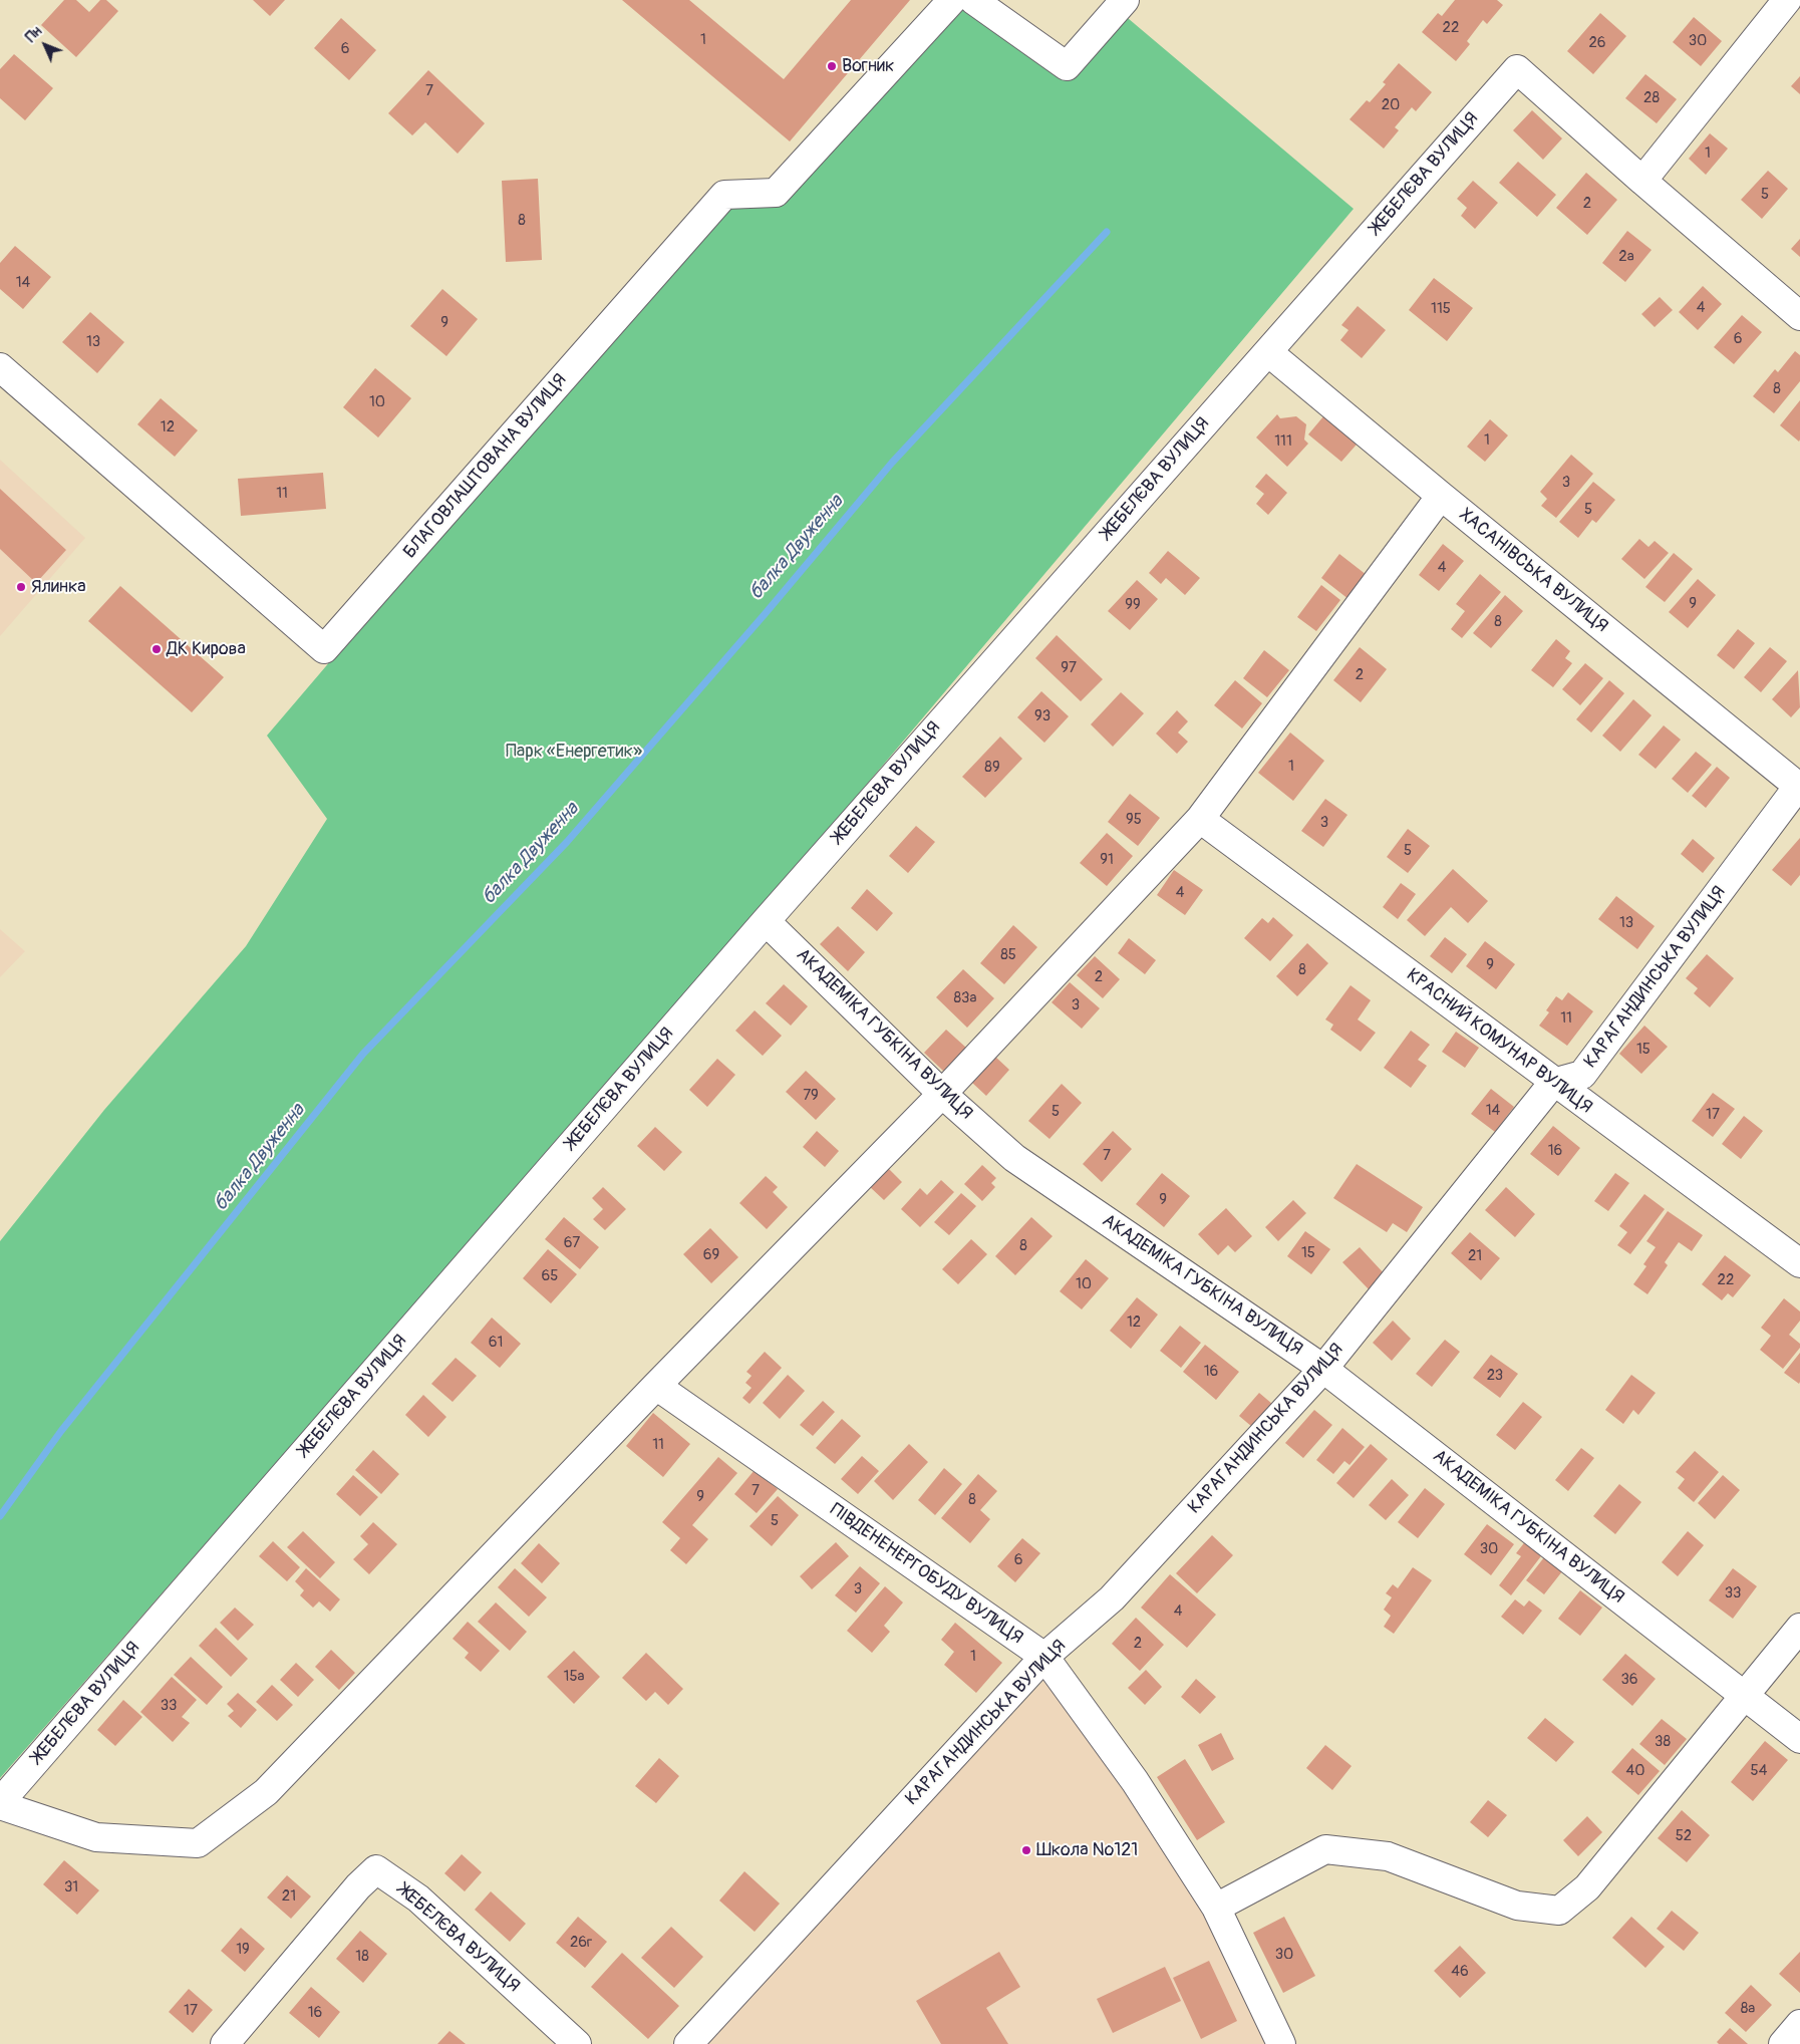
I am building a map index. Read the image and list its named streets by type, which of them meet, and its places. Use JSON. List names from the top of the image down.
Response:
{
  "streets": {
    "street": [
      "ЖЕБЕЛЄВА ВУЛИЦЯ",
      "БЛАГОВЛАШТОВАНА ВУЛИЦЯ",
      "ХАСАНІВСЬКА ВУЛИЦЯ",
      "КАРАГАНДИНСЬКА ВУЛИЦЯ",
      "АКАДЕМІКА ГУБКІНА ВУЛИЦЯ",
      "КРАСНИЙ КОМУНАР ВУЛИЦЯ",
      "ПІВДЕНЕНЕРГОБУДУ ВУЛИЦЯ"
    ]
  },
  "crossings": [
    ["ЖЕБЕЛЄВА ВУЛИЦЯ", "ХАСАНІВСЬКА ВУЛИЦЯ"],
    ["ЖЕБЕЛЄВА ВУЛИЦЯ", "АКАДЕМІКА ГУБКІНА ВУЛИЦЯ"],
    ["ЖЕБЕЛЄВА ВУЛИЦЯ", "КРАСНИЙ КОМУНАР ВУЛИЦЯ"],
    ["ЖЕБЕЛЄВА ВУЛИЦЯ", "ПІВДЕНЕНЕРГОБУДУ ВУЛИЦЯ"],
    ["ХАСАНІВСЬКА ВУЛИЦЯ", "КАРАГАНДИНСЬКА ВУЛИЦЯ"],
    ["КАРАГАНДИНСЬКА ВУЛИЦЯ", "АКАДЕМІКА ГУБКІНА ВУЛИЦЯ"],
    ["КАРАГАНДИНСЬКА ВУЛИЦЯ", "КРАСНИЙ КОМУНАР ВУЛИЦЯ"],
    ["КАРАГАНДИНСЬКА ВУЛИЦЯ", "ПІВДЕНЕНЕРГОБУДУ ВУЛИЦЯ"]
  ],
  "water": ["балка Двуженна"],
  "parks": ["Парк «Енергетик»"],
  "places": [
    "Вогник",
    "Ялинка",
    "ДК Кирова",
    "Школа №121"
  ],
  "house_numbers": [
    "22",
    "1",
    "30",
    "26",
    "6",
    "7",
    "28",
    "20",
    "1",
    "5",
    "2",
    "8",
    "2а",
    "14",
    "4",
    "115",
    "9",
    "6",
    "13",
    "8",
    "10",
    "12",
    "1",
    "111",
    "3",
    "11",
    "5",
    "4",
    "9",
    "99",
    "8",
    "97",
    "2",
    "93",
    "1",
    "89",
    "95",
    "3",
    "5",
    "91",
    "4",
    "13",
    "85",
    "9",
    "8",
    "2",
    "83а",
    "3",
    "11",
    "15",
    "79",
    "14",
    "5",
    "17",
    "16",
    "7",
    "9",
    "67",
    "8",
    "15",
    "69",
    "21",
    "65",
    "22",
    "10",
    "12",
    "61",
    "16",
    "23",
    "11",
    "7",
    "9",
    "8",
    "5",
    "30",
    "6",
    "3",
    "33",
    "4",
    "2",
    "1",
    "15а",
    "36",
    "33",
    "38",
    "40",
    "54",
    "52",
    "31",
    "21",
    "26г",
    "19",
    "30",
    "18",
    "46",
    "8а",
    "17",
    "16"
  ],
  "north": "top left"
}
